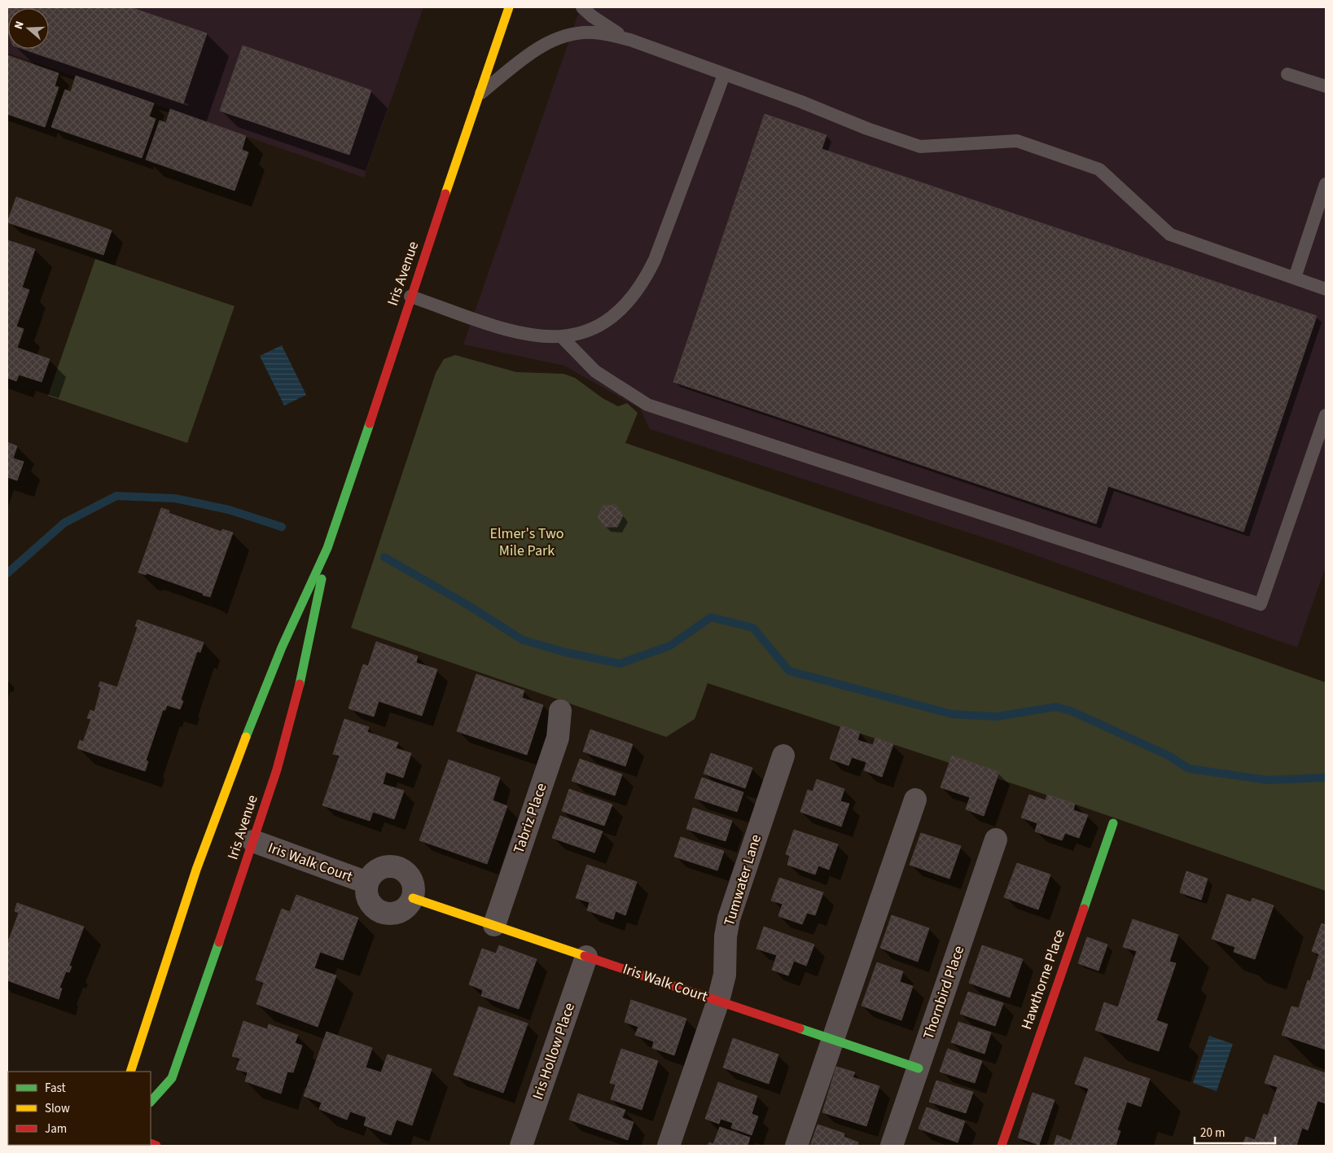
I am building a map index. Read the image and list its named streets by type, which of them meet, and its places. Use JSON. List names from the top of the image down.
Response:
{
  "streets": {
    "main road": ["Iris Avenue", "Iris Walk Court", "Hawthorne Place"],
    "street": [
      "Tabriz Place",
      "Tumwater Lane",
      "Thornbird Place",
      "Iris Hollow Place"
    ]
  },
  "crossings": [
    ["Iris Avenue", "Iris Walk Court"],
    ["Tabriz Place", "Iris Walk Court"],
    ["Iris Walk Court", "Tumwater Lane"],
    ["Iris Walk Court", "Thornbird Place"],
    ["Iris Walk Court", "Iris Hollow Place"]
  ],
  "parks": ["Elmer's Two Mile Park"],
  "legend": ["Fast", "Slow", "Jam"],
  "scale_bar": "20 m",
  "north": "left"
}
